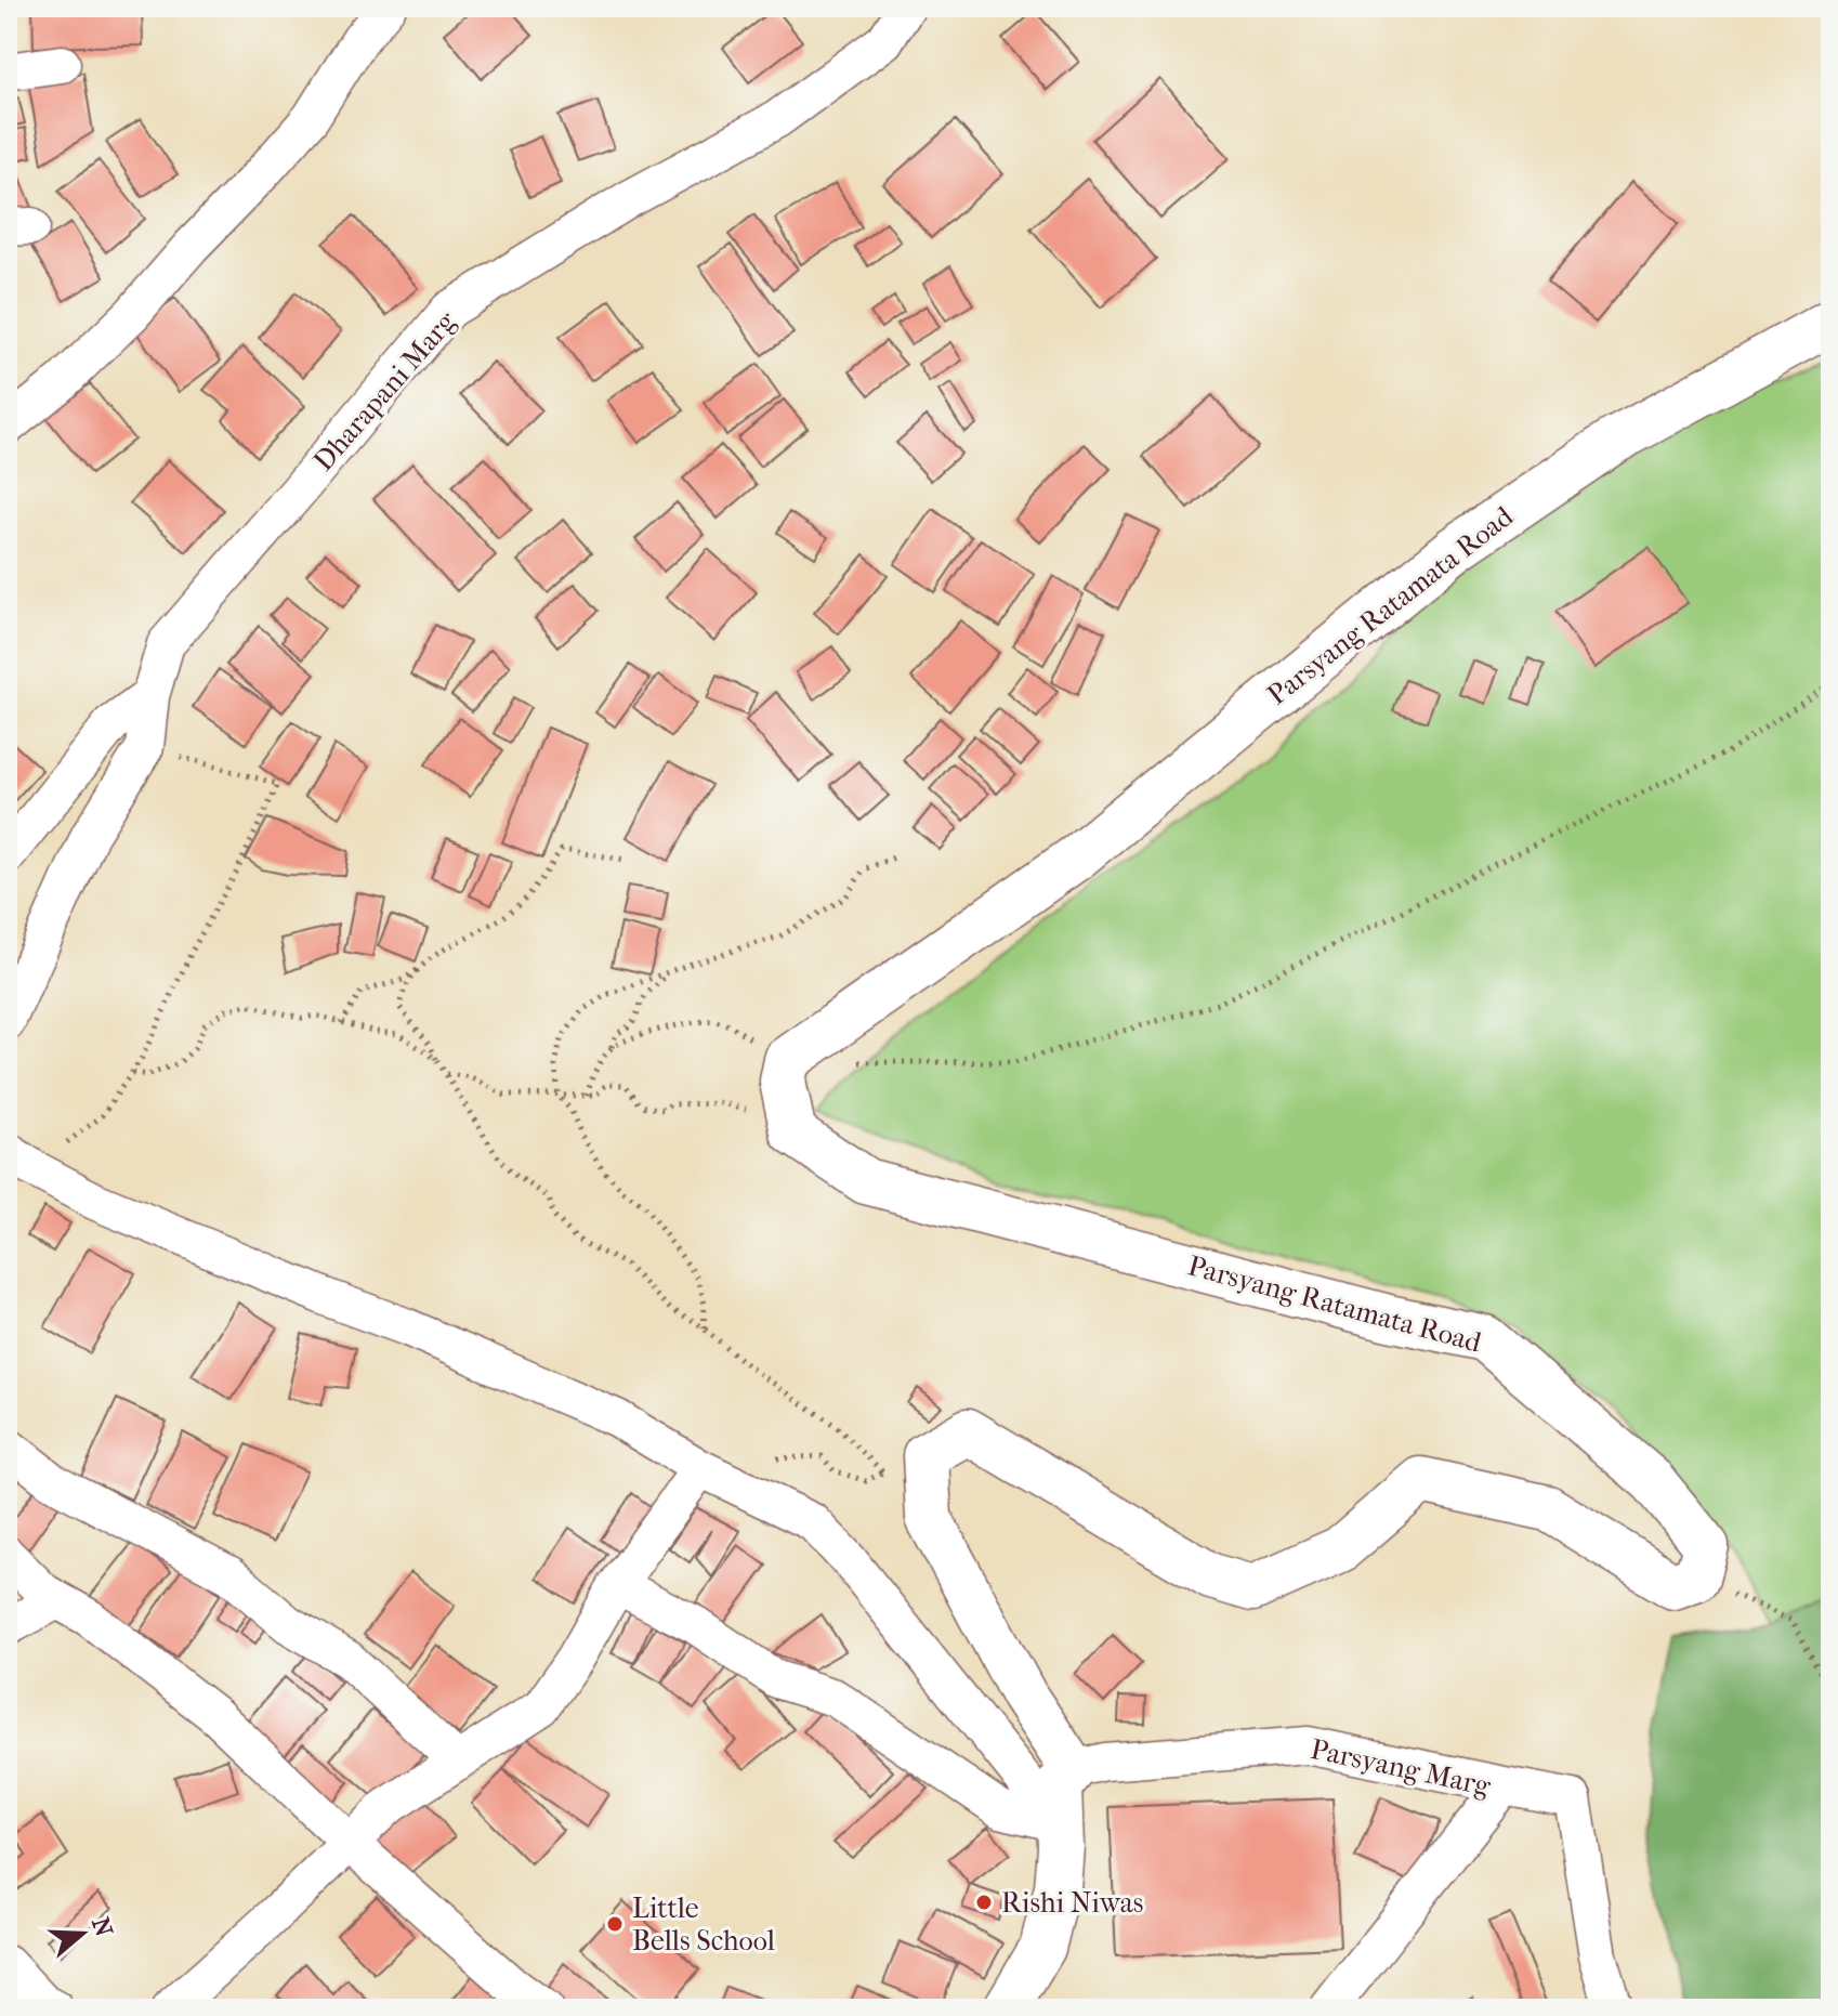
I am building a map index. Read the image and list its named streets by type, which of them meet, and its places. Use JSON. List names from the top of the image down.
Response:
{
  "streets": {
    "street": ["Dharapani Marg", "Parsyang Ratamata Road", "Parsyang Marg"]
  },
  "places": ["Rishi Niwas", "Little Bells School"],
  "north": "right"
}
